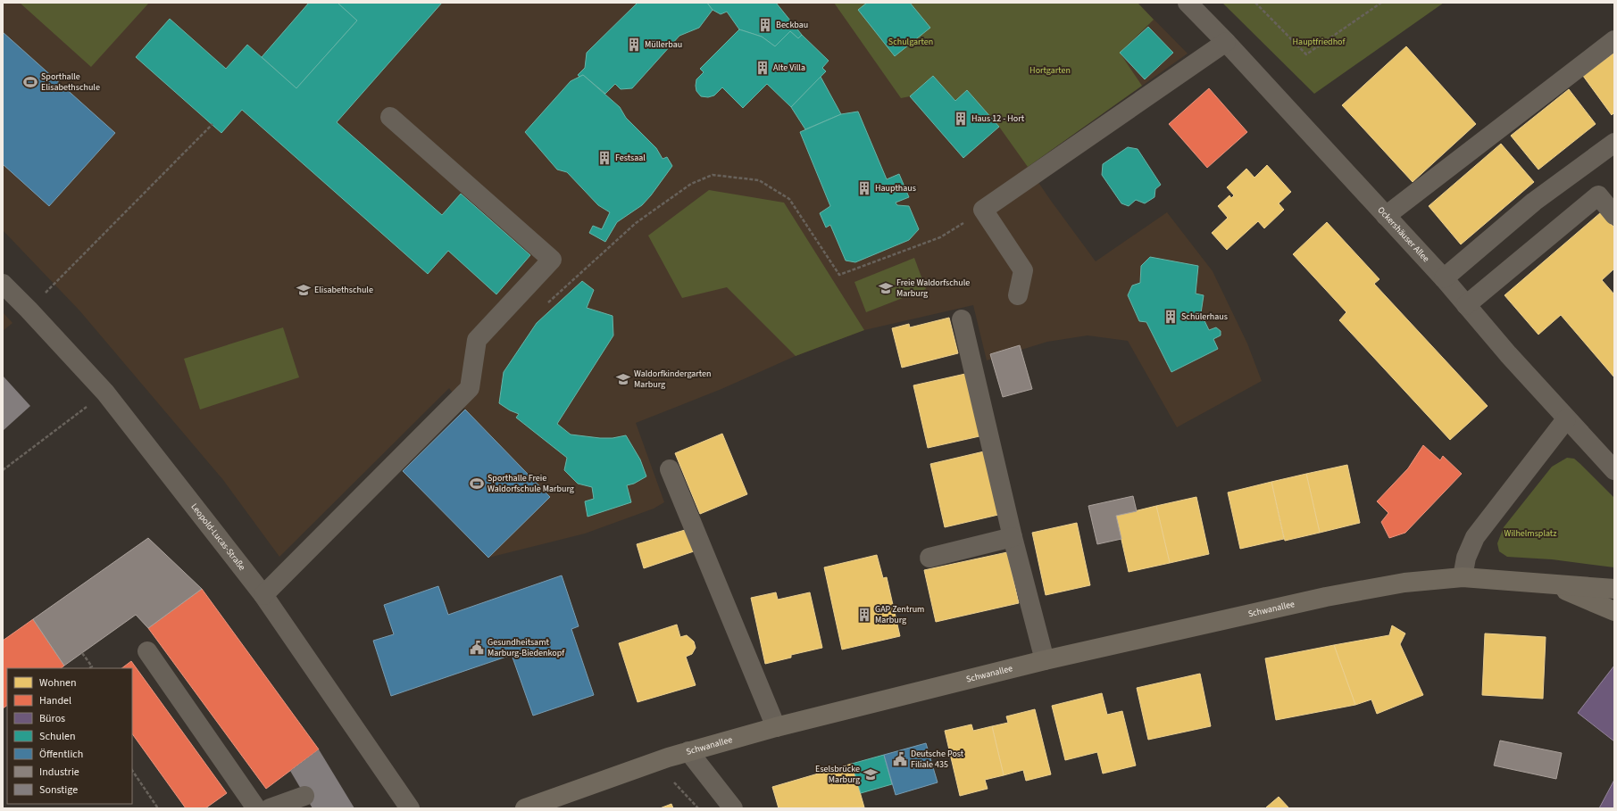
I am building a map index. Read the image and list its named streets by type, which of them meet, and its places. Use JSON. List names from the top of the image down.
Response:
{
  "streets": {
    "main road": ["Schwanallee"],
    "street": ["Ockershäuser Allee", "Leopold-Lucas-Straße"]
  },
  "parks": [
    "Schulgarten",
    "Hauptfriedhof",
    "Hortgarten",
    "Wilhelmsplatz"
  ],
  "places": {
    "building": [
      "Beckbau",
      "Müllerbau",
      "Alte Villa",
      "Haus 12 - Hort",
      "Festsaal",
      "Haupthaus",
      "Schülerhaus",
      "GAP Zentrum Marburg"
    ],
    "sports": ["Sporthalle Elisabethschule", "Sporthalle Freie Waldorfschule Marburg"],
    "school or university": [
      "Freie Waldorfschule Marburg",
      "Elisabethschule",
      "Waldorfkindergarten Marburg",
      "Eselsbrücke Marburg"
    ],
    "public building": ["Gesundheitsamt Marburg-Biedenkopf", "Deutsche Post Filiale 435"]
  },
  "legend": [
    "Wohnen",
    "Handel",
    "Büros",
    "Schulen",
    "Öffentlich",
    "Industrie",
    "Sonstige"
  ]
}
